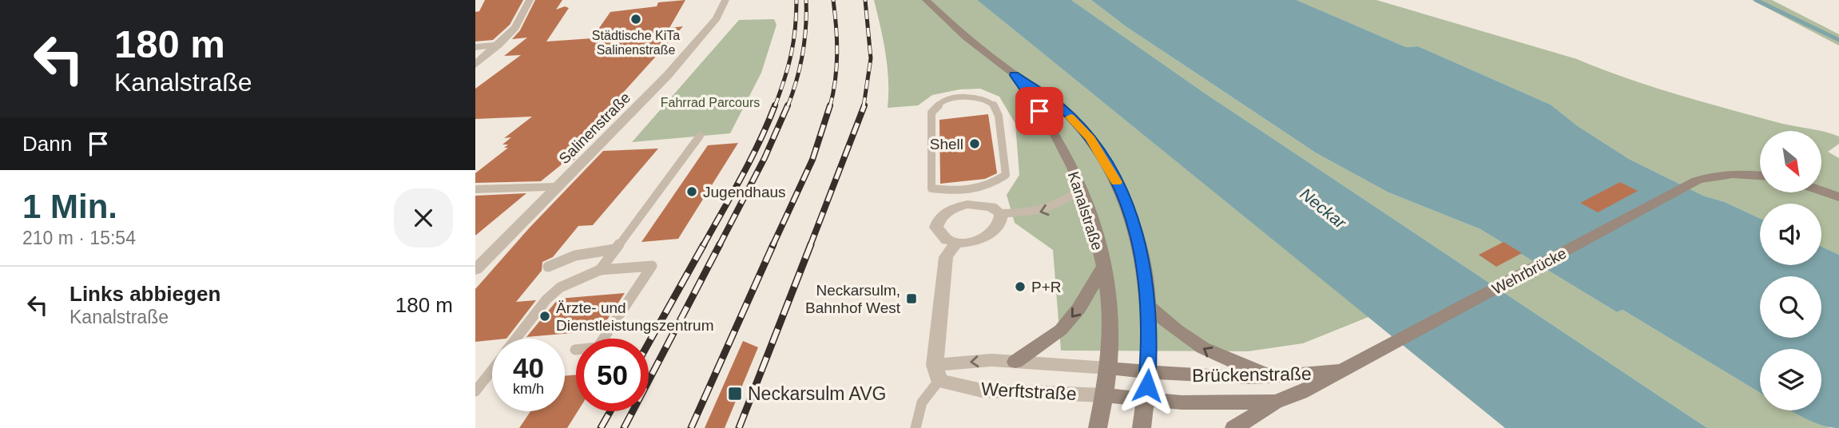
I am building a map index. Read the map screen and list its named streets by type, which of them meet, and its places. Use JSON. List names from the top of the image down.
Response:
{
  "streets": {
    "main road": ["Kanalstraße", "Wehrbrücke", "Brückenstraße"],
    "street": ["Salinenstraße", "Werftstraße"]
  },
  "crossings": [
    ["Kanalstraße", "Brückenstraße"],
    ["Kanalstraße", "Werftstraße"],
    ["Wehrbrücke", "Brückenstraße"],
    ["Brückenstraße", "Werftstraße"]
  ],
  "water": ["Neckar"],
  "parks": ["Fahrrad Parcours"],
  "places": {
    "other": [
      "Städtische KiTa Salinenstraße",
      "Shell",
      "Jugendhaus",
      "P+R",
      "Ärzte- und Dienstleistungszentrum"
    ],
    "transit": ["Neckarsulm, Bahnhof West", "Neckarsulm AVG"]
  },
  "north": "bottom right",
  "page": {
    "turn": ["180 m", "Kanalstraße"],
    "then": "Dann",
    "heading": ["1 Min.", "210 m · 15:54"],
    "list": [
      {
        "name": "Links abbiegen",
        "note": "Kanalstraße",
        "value": "180 m"
      }
    ],
    "speed": "40 km/h",
    "limit": "50"
  }
}
